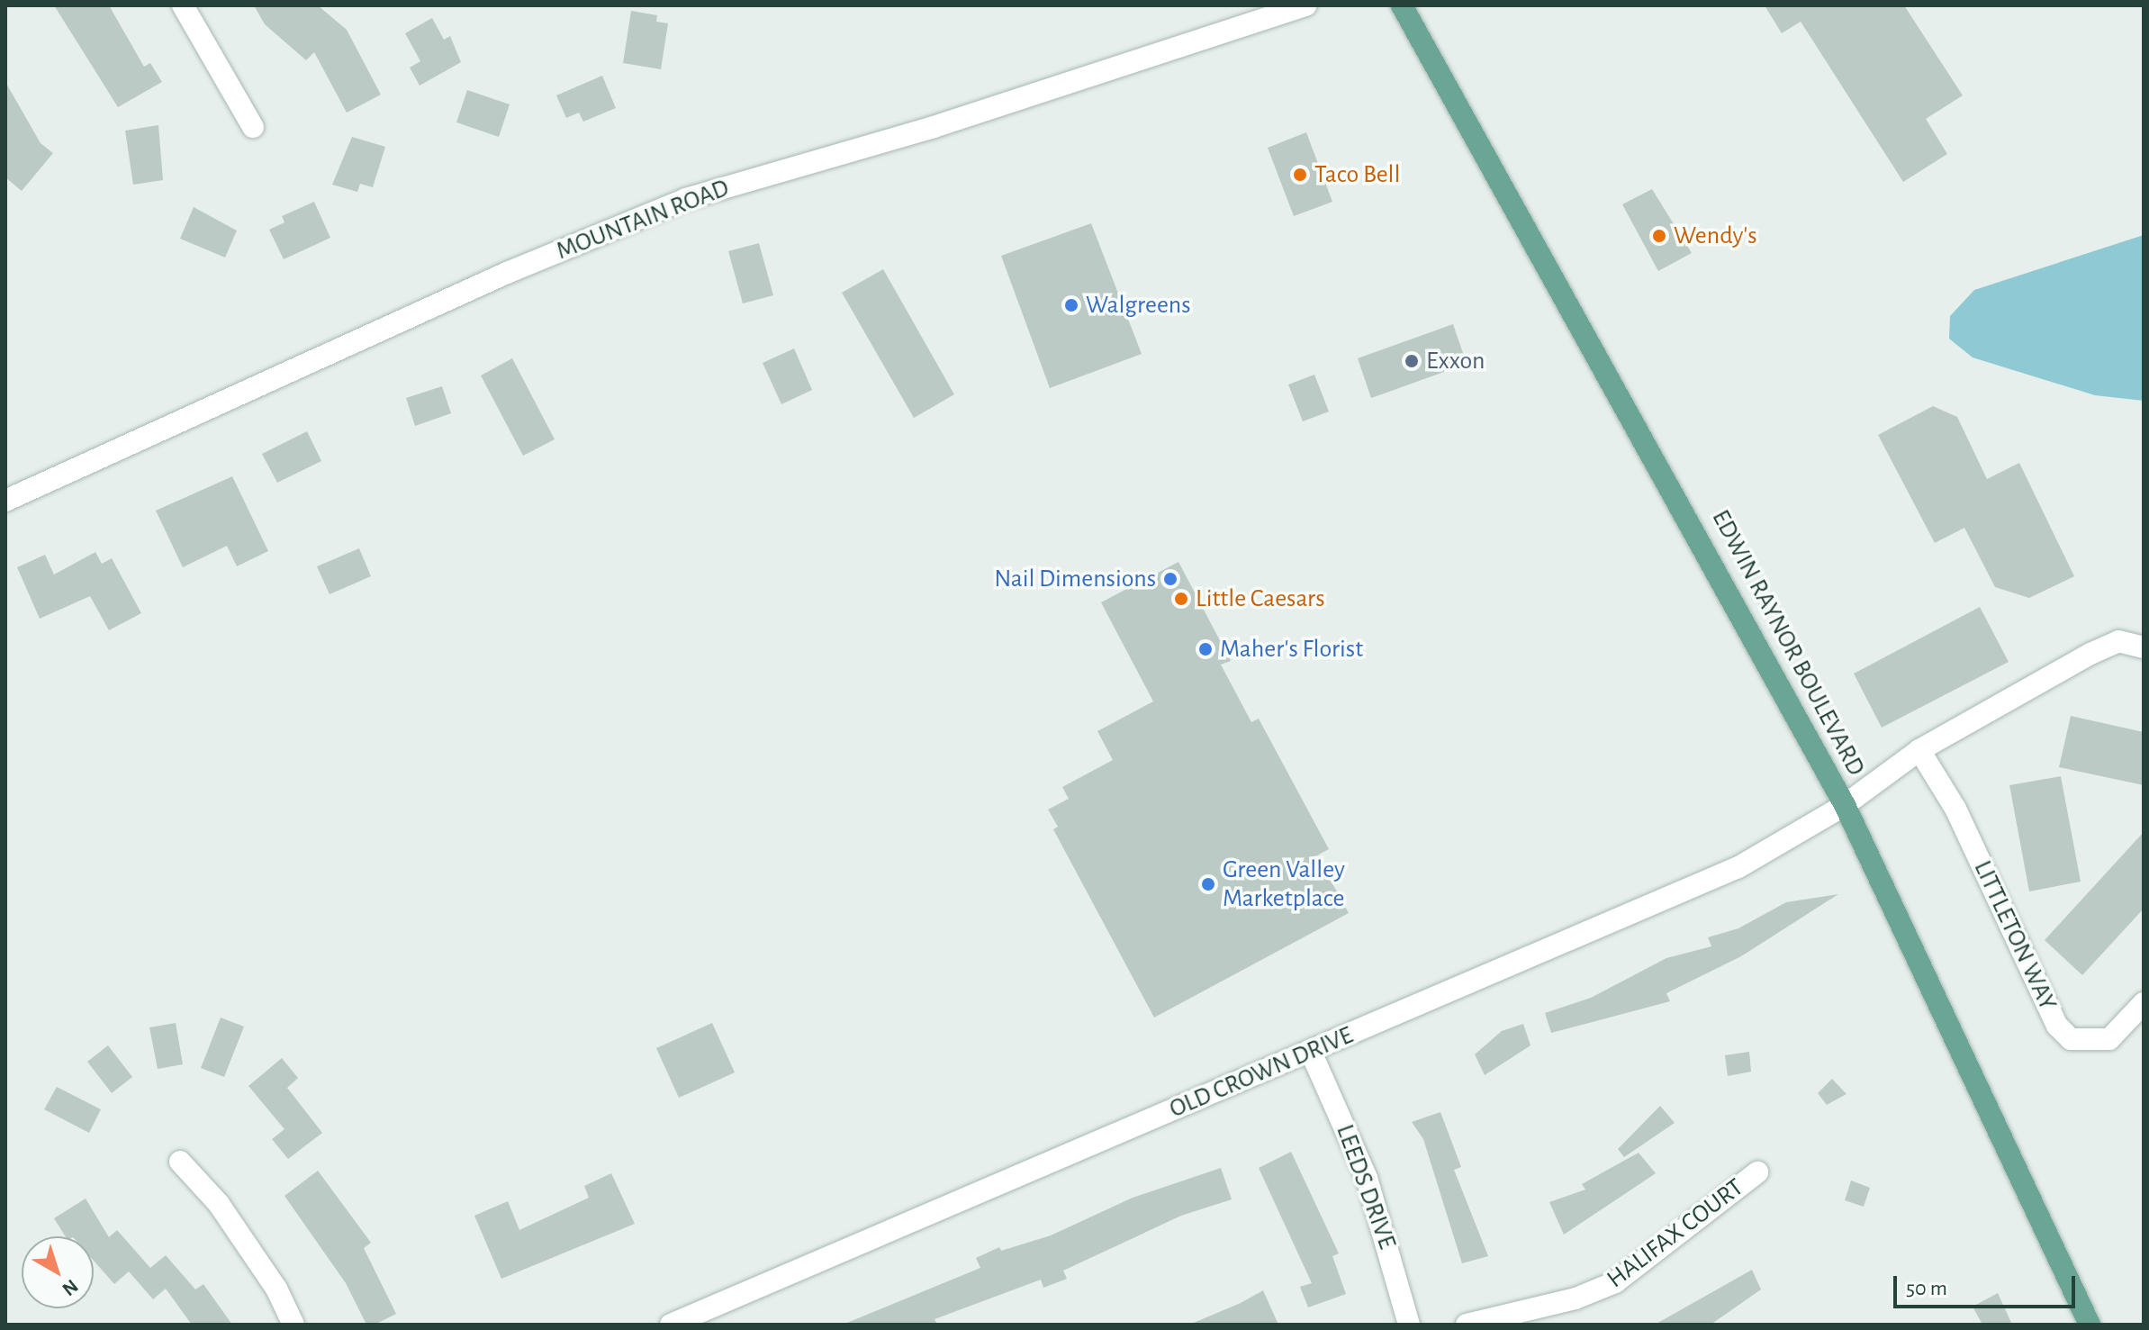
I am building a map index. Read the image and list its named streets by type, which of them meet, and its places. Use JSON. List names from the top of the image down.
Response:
{
  "streets": {
    "main road": ["EDWIN RAYNOR BOULEVARD"],
    "street": [
      "MOUNTAIN ROAD",
      "LITTLETON WAY",
      "OLD CROWN DRIVE",
      "LEEDS DRIVE",
      "HALIFAX COURT"
    ]
  },
  "crossings": [
    ["EDWIN RAYNOR BOULEVARD", "OLD CROWN DRIVE"],
    ["OLD CROWN DRIVE", "LEEDS DRIVE"]
  ],
  "places": [
    "Taco Bell",
    "Wendy's",
    "Walgreens",
    "Exxon",
    "Nail Dimensions",
    "Little Caesars",
    "Maher's Florist",
    "Green Valley Marketplace"
  ],
  "scale_bar": "50 m",
  "north": "bottom right"
}
